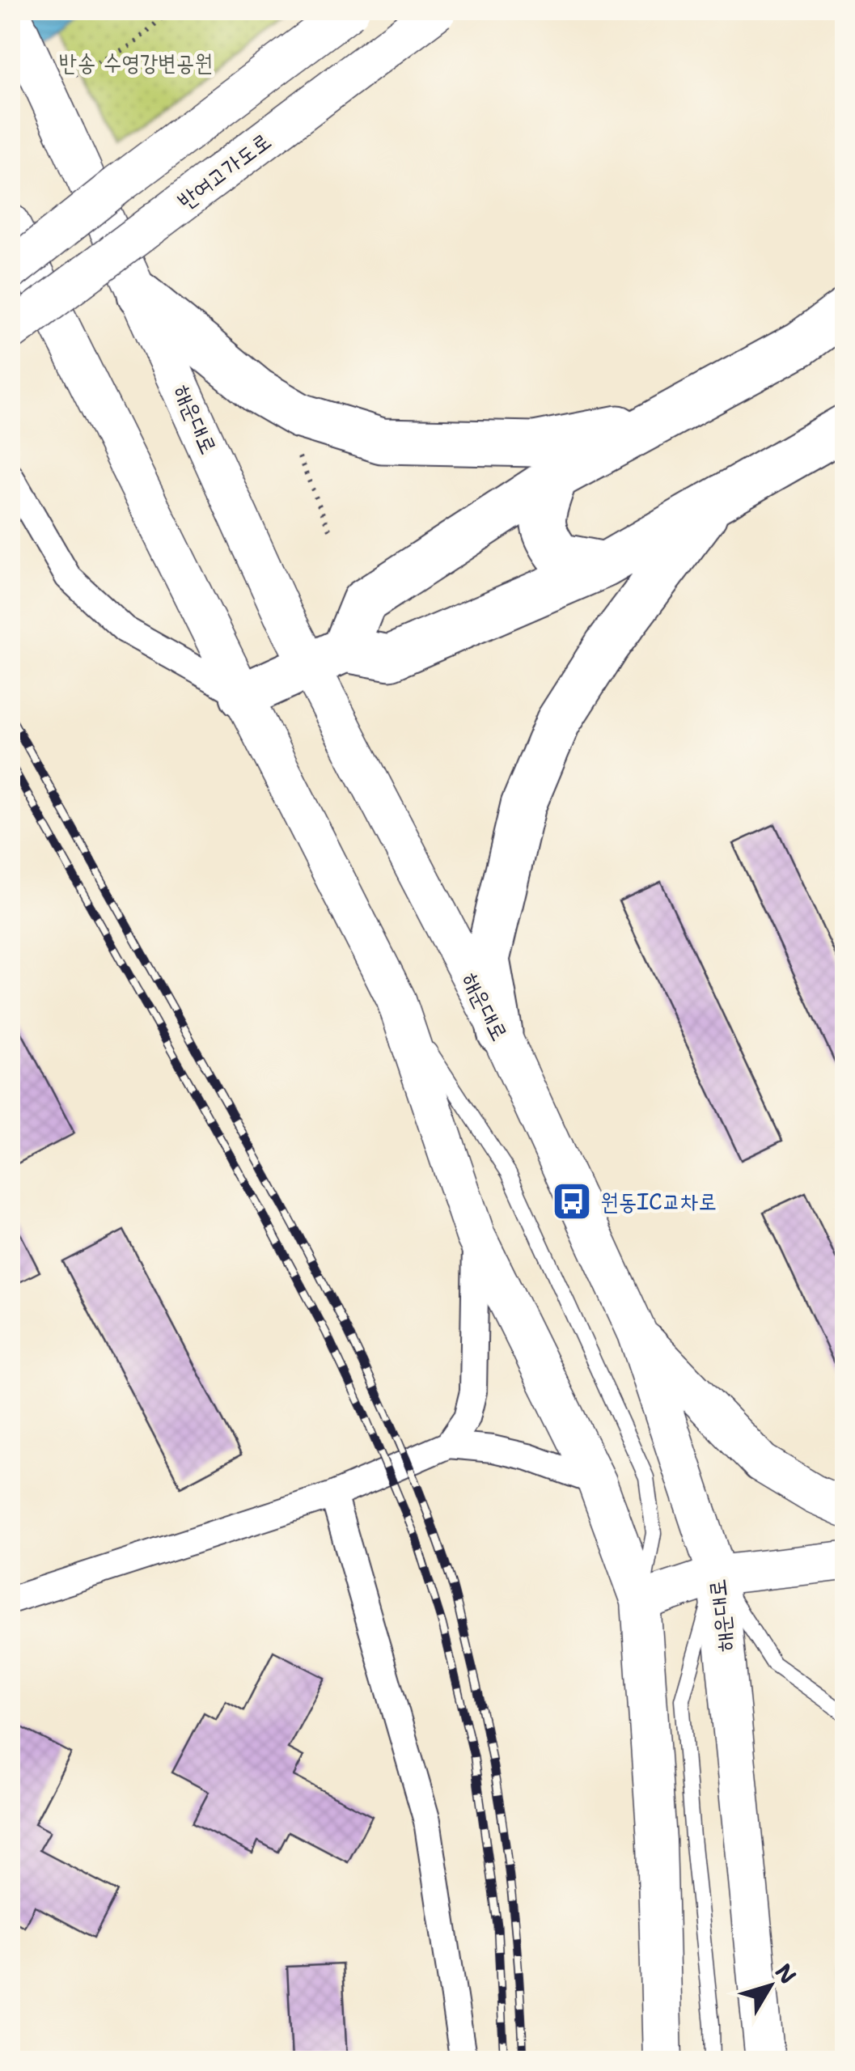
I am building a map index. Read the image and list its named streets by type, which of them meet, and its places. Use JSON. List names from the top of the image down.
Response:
{
  "streets": {
    "main road": ["반여고가도로", "해운대로"]
  },
  "parks": ["반송 수영강변공원"],
  "places": {
    "bus stop": ["원동IC교차로"]
  },
  "north": "top right"
}
